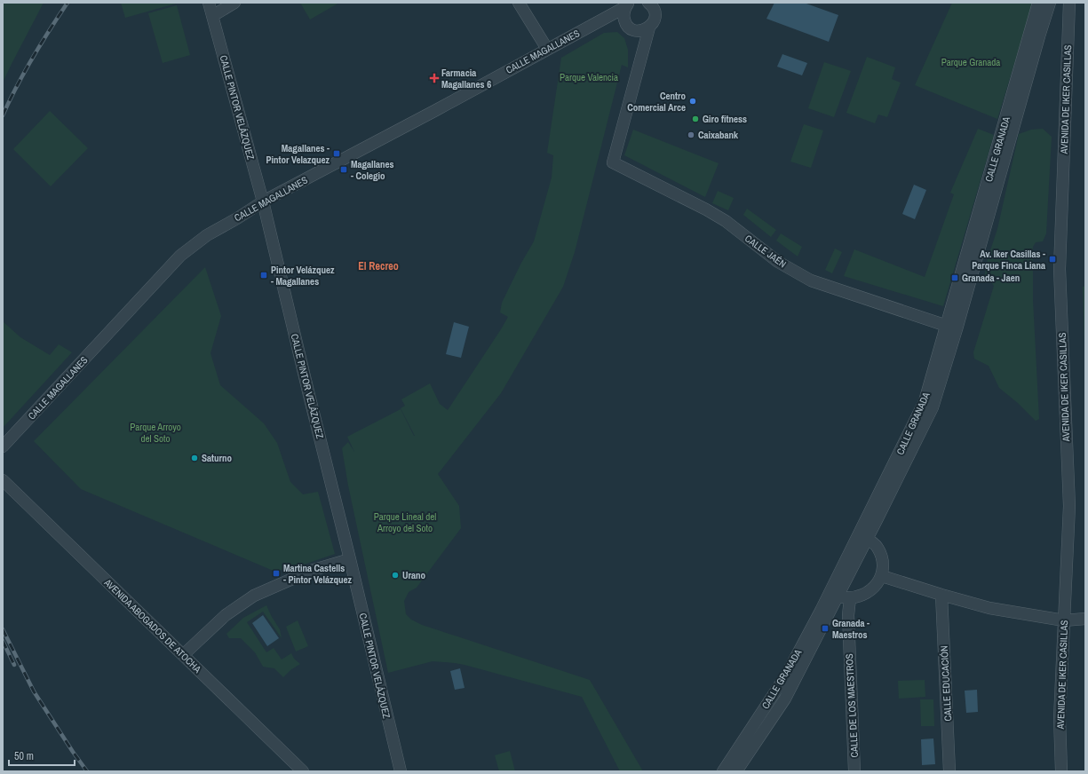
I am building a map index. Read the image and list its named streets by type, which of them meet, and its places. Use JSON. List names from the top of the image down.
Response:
{
  "streets": {
    "street": [
      "CALLE MAGALLANES",
      "AVENIDA DE IKER CASILLAS",
      "CALLE PINTOR VELÁZQUEZ",
      "CALLE GRANADA",
      "CALLE JAÉN",
      "AVENIDA ABOGADOS DE ATOCHA",
      "CALLE EDUCACIÓN",
      "CALLE DE LOS MAESTROS"
    ]
  },
  "crossings": [
    ["CALLE MAGALLANES", "CALLE PINTOR VELÁZQUEZ"],
    ["CALLE GRANADA", "CALLE JAÉN"]
  ],
  "districts": ["El Recreo"],
  "parks": [
    "Parque Granada",
    "Parque Valencia",
    "Parque Arroyo del Soto",
    "Parque Lineal del Arroyo del Soto"
  ],
  "places": {
    "health": ["Farmacia Magallanes 6"],
    "other": [
      "Centro Comercial Arce",
      "Giro fitness",
      "Caixabank",
      "Saturno",
      "Urano"
    ],
    "transit": [
      "Magallanes - Pintor Velazquez",
      "Magallanes - Colegio",
      "Av. Iker Casillas - Parque Finca Liana",
      "Pintor Velázquez - Magallanes",
      "Granada - Jaen",
      "Martina Castells - Pintor Velázquez",
      "Granada - Maestros"
    ]
  },
  "scale_bar": "50 m"
}
